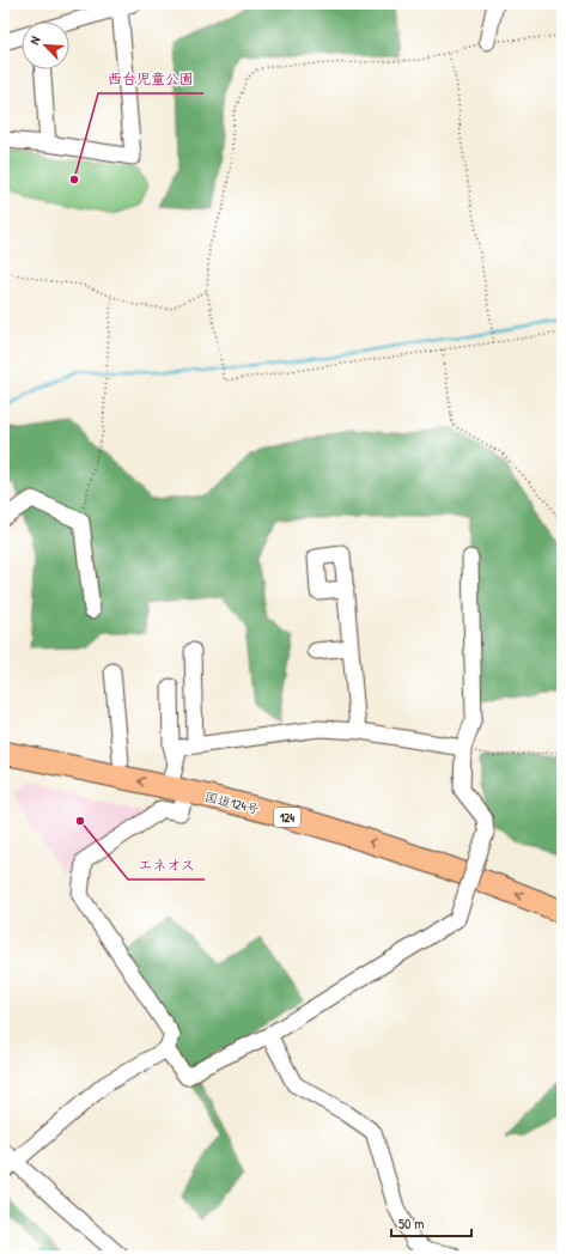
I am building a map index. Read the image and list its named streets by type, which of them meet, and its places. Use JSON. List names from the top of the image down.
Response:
{
  "streets": {
    "highway": ["国道124号", "124"]
  },
  "places": ["西台児童公園", "エネオス"],
  "scale_bar": "50 m",
  "north": "top left"
}
